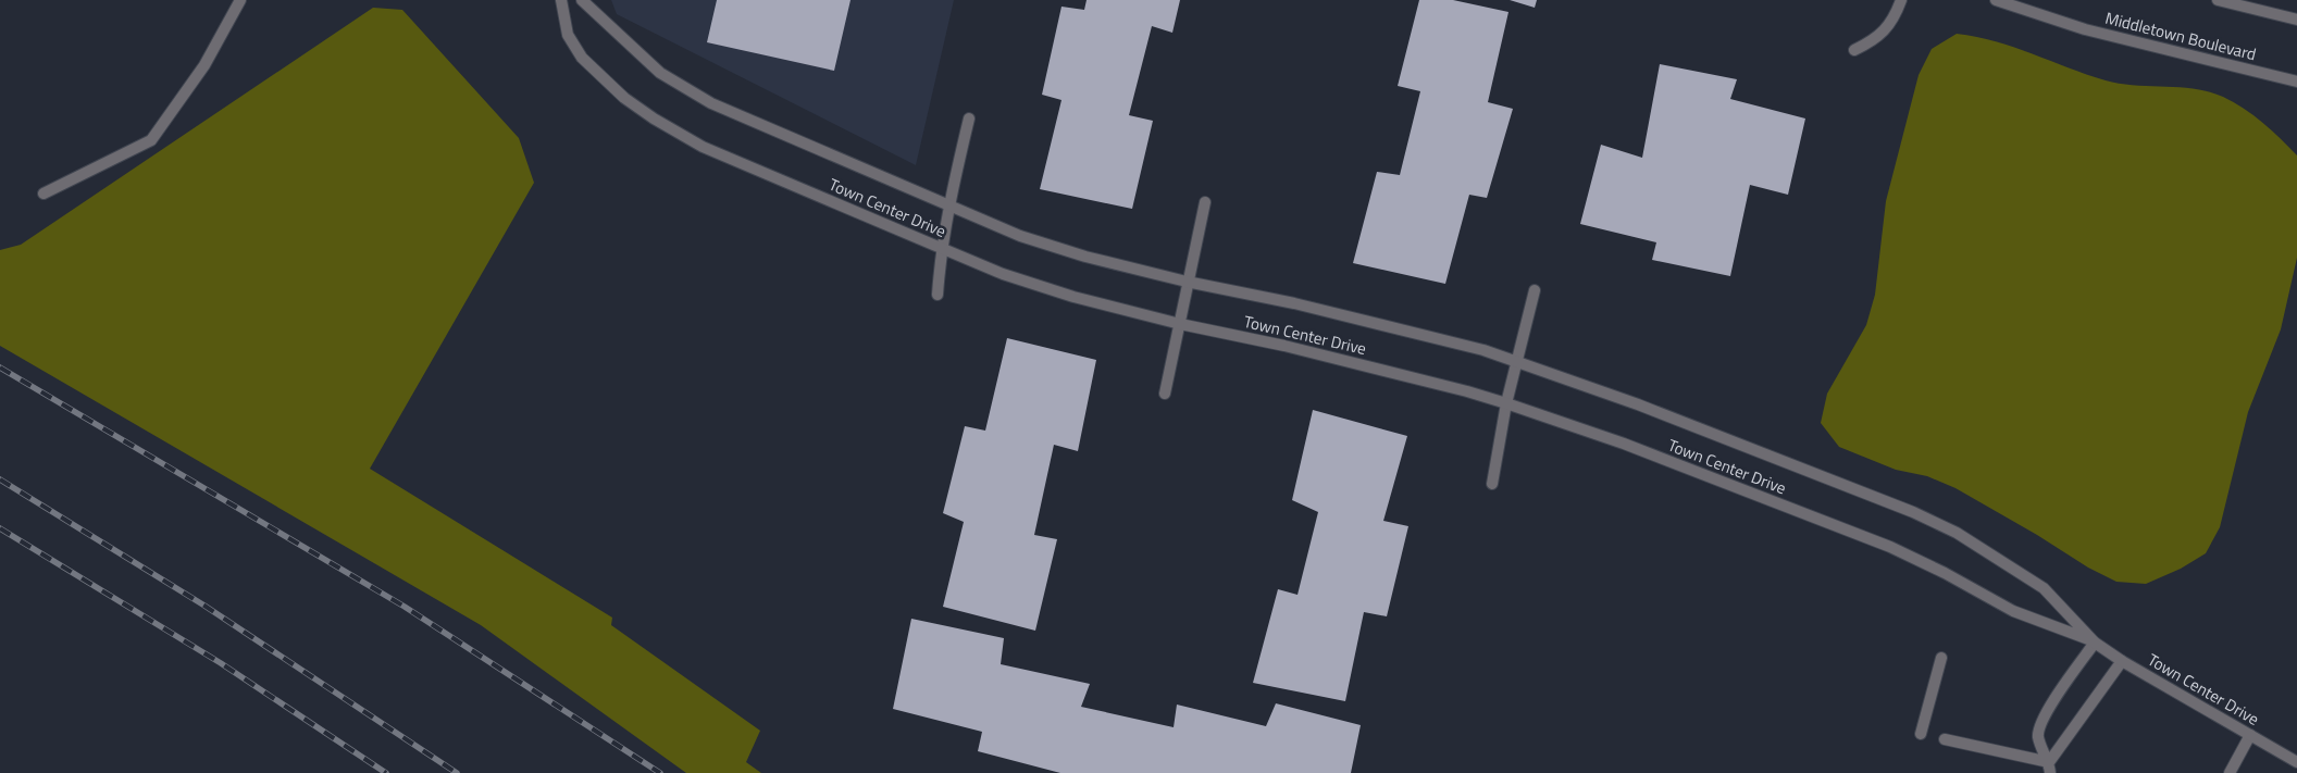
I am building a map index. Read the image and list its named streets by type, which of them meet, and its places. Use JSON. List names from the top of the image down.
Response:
{
  "streets": {
    "street": ["Middletown Boulevard", "Town Center Drive"]
  }
}
